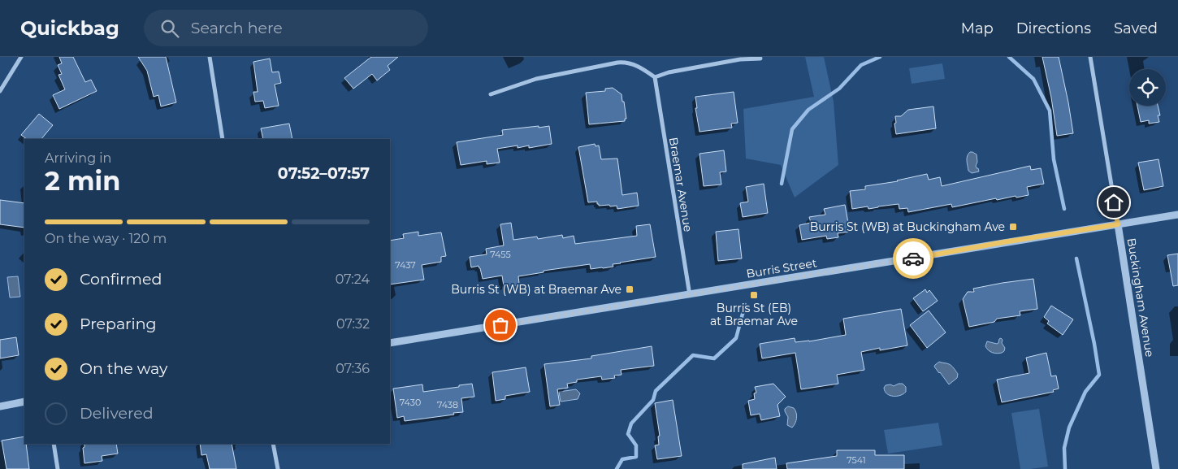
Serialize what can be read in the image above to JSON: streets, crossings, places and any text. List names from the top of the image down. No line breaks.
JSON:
{"streets":{"street":["Braemar Avenue","Burris Street","Buckingham Avenue"]},"crossings":[["Braemar Avenue","Burris Street"],["Burris Street","Buckingham Avenue"]],"places":{"transit":["Burris St (WB) at Buckingham Ave","Burris St (WB) at Braemar Ave","Burris St (EB) at Braemar Ave"]},"house_numbers":["7455","7437","7430","7438","7541"],"page":{"header":"Quickbag","search":"Search here","nav":["Map","Directions","Saved"],"heading":["2 min","Arriving in","07:52–07:57"],"bar":"On the way · 120 m","list":[["Confirmed","07:24"],["Preparing","07:32"],["On the way","07:36"],"Delivered"]}}
